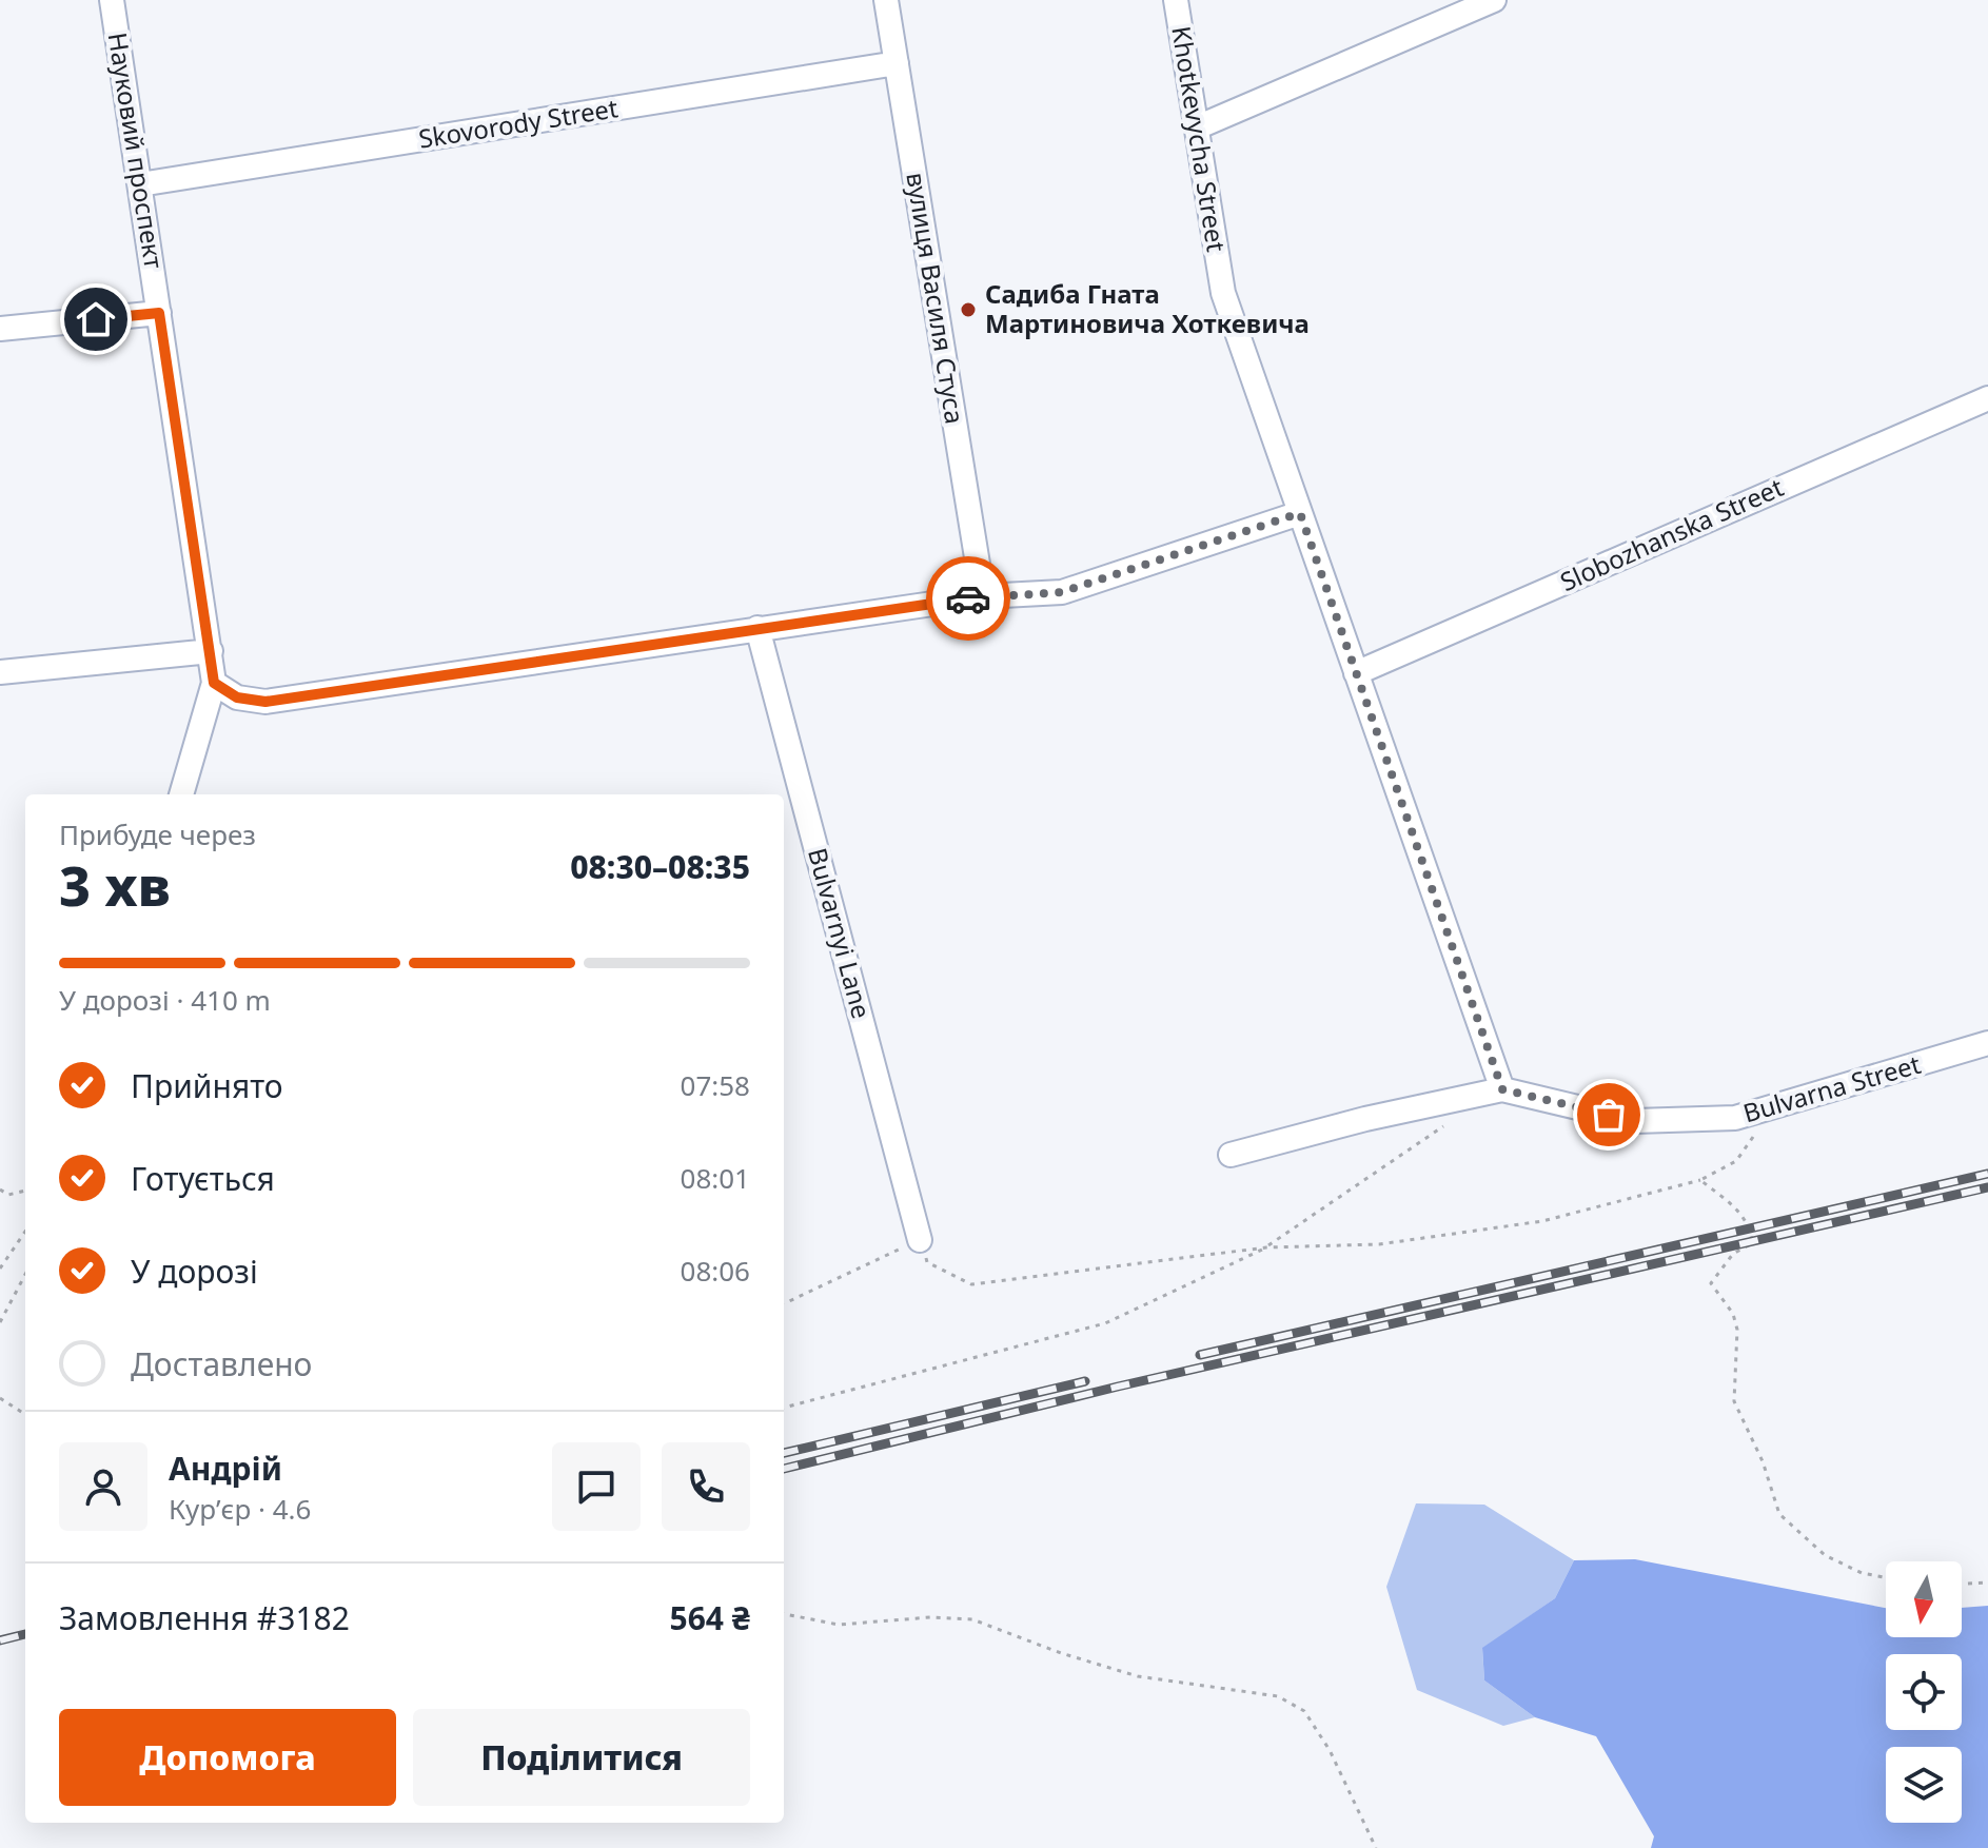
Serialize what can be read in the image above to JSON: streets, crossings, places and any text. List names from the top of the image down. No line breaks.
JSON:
{"streets":{"street":["Skovorody Street","Khotkevycha Street","Науковий проспект","вулиця Василя Стуса","Slobozhanska Street","Bulvarnyi Lane","Bulvarna Street"]},"crossings":[["Skovorody Street","Науковий проспект"],["Skovorody Street","вулиця Василя Стуса"],["Khotkevycha Street","Slobozhanska Street"],["Khotkevycha Street","Bulvarna Street"]],"places":["Садиба Гната Мартиновича Хоткевича"],"north":"bottom","page":{"heading":["3 хв","Прибуде через","08:30–08:35"],"panel":["Андрій","Кур’єр · 4.6","Замовлення #3182","564 ₴"],"bar":"У дорозі · 410 m","list":[["Прийнято","07:58"],["Готується","08:01"],["У дорозі","08:06"],"Доставлено"],"buttons":["Допомога","Поділитися"]}}
